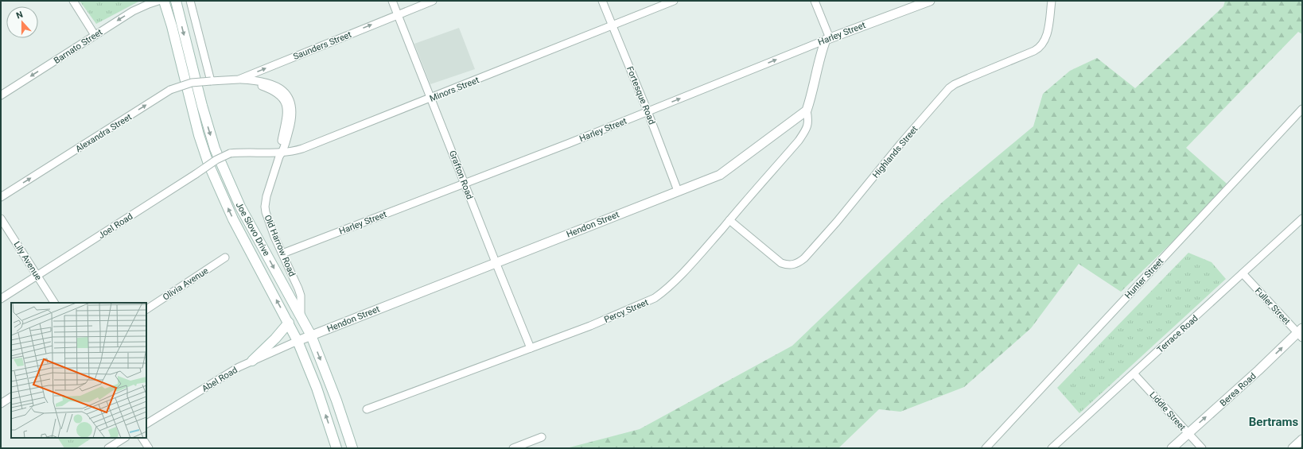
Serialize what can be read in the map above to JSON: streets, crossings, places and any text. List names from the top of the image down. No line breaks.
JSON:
{"streets":{"main road":["Joe Slovo Drive"],"street":["Harley Street","Saunders Street","Barnato Street","Minors Street","Fortesque Road","Alexandra Street","Highlands Street","Grafton Road","Hendon Street","Joel Road","Old Harrow Road","Lily Avenue","Hunter Street","Olivia Avenue","Fuller Street","Percy Street","Terrace Road","Abel Road","Berea Road","Liddle Street"]},"crossings":[["Harley Street","Fortesque Road"],["Harley Street","Grafton Road"],["Harley Street","Old Harrow Road"],["Saunders Street","Alexandra Street"],["Saunders Street","Grafton Road"],["Saunders Street","Old Harrow Road"],["Minors Street","Fortesque Road"],["Minors Street","Grafton Road"],["Minors Street","Joel Road"],["Minors Street","Old Harrow Road"],["Fortesque Road","Hendon Street"],["Highlands Street","Percy Street"],["Grafton Road","Hendon Street"],["Grafton Road","Percy Street"],["Hendon Street","Joe Slovo Drive"],["Hendon Street","Percy Street"],["Hendon Street","Abel Road"],["Joel Road","Lily Avenue"],["Joe Slovo Drive","Old Harrow Road"],["Joe Slovo Drive","Abel Road"],["Fuller Street","Terrace Road"],["Fuller Street","Berea Road"],["Terrace Road","Liddle Street"],["Berea Road","Liddle Street"]],"one_way":["Saunders Street","Barnato Street","Alexandra Street","Berea Road"],"districts":["Bertrams"],"north":"top"}
